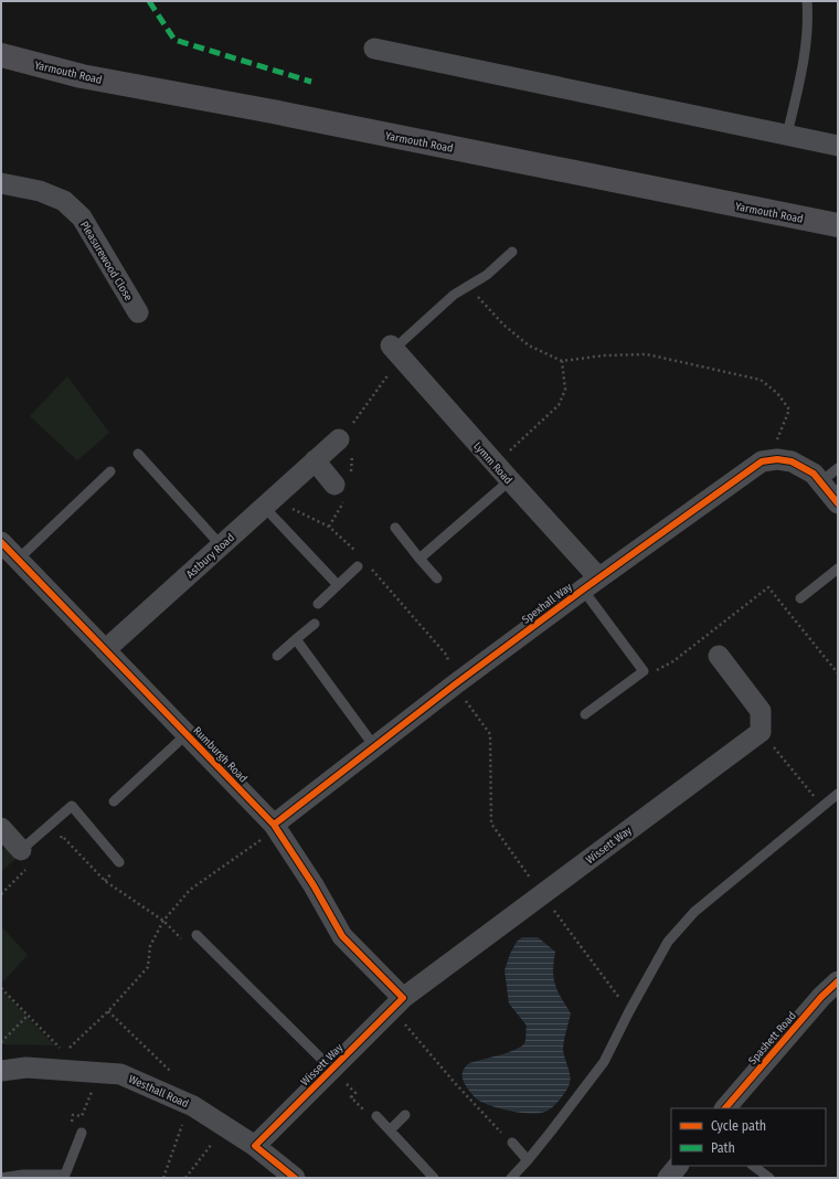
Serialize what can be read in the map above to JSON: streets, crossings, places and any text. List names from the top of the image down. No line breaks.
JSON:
{"streets":{"highway":["Yarmouth Road"],"street":["Pleasurewood Close","Lymm Road","Astbury Road","Spexhall Way","Rumburgh Road","Wissett Way","Spashett Road","Westhall Road"]},"crossings":[["Lymm Road","Spexhall Way"],["Astbury Road","Rumburgh Road"],["Spexhall Way","Rumburgh Road"],["Rumburgh Road","Wissett Way"],["Wissett Way","Westhall Road"]],"legend":["Cycle path","Path"]}
